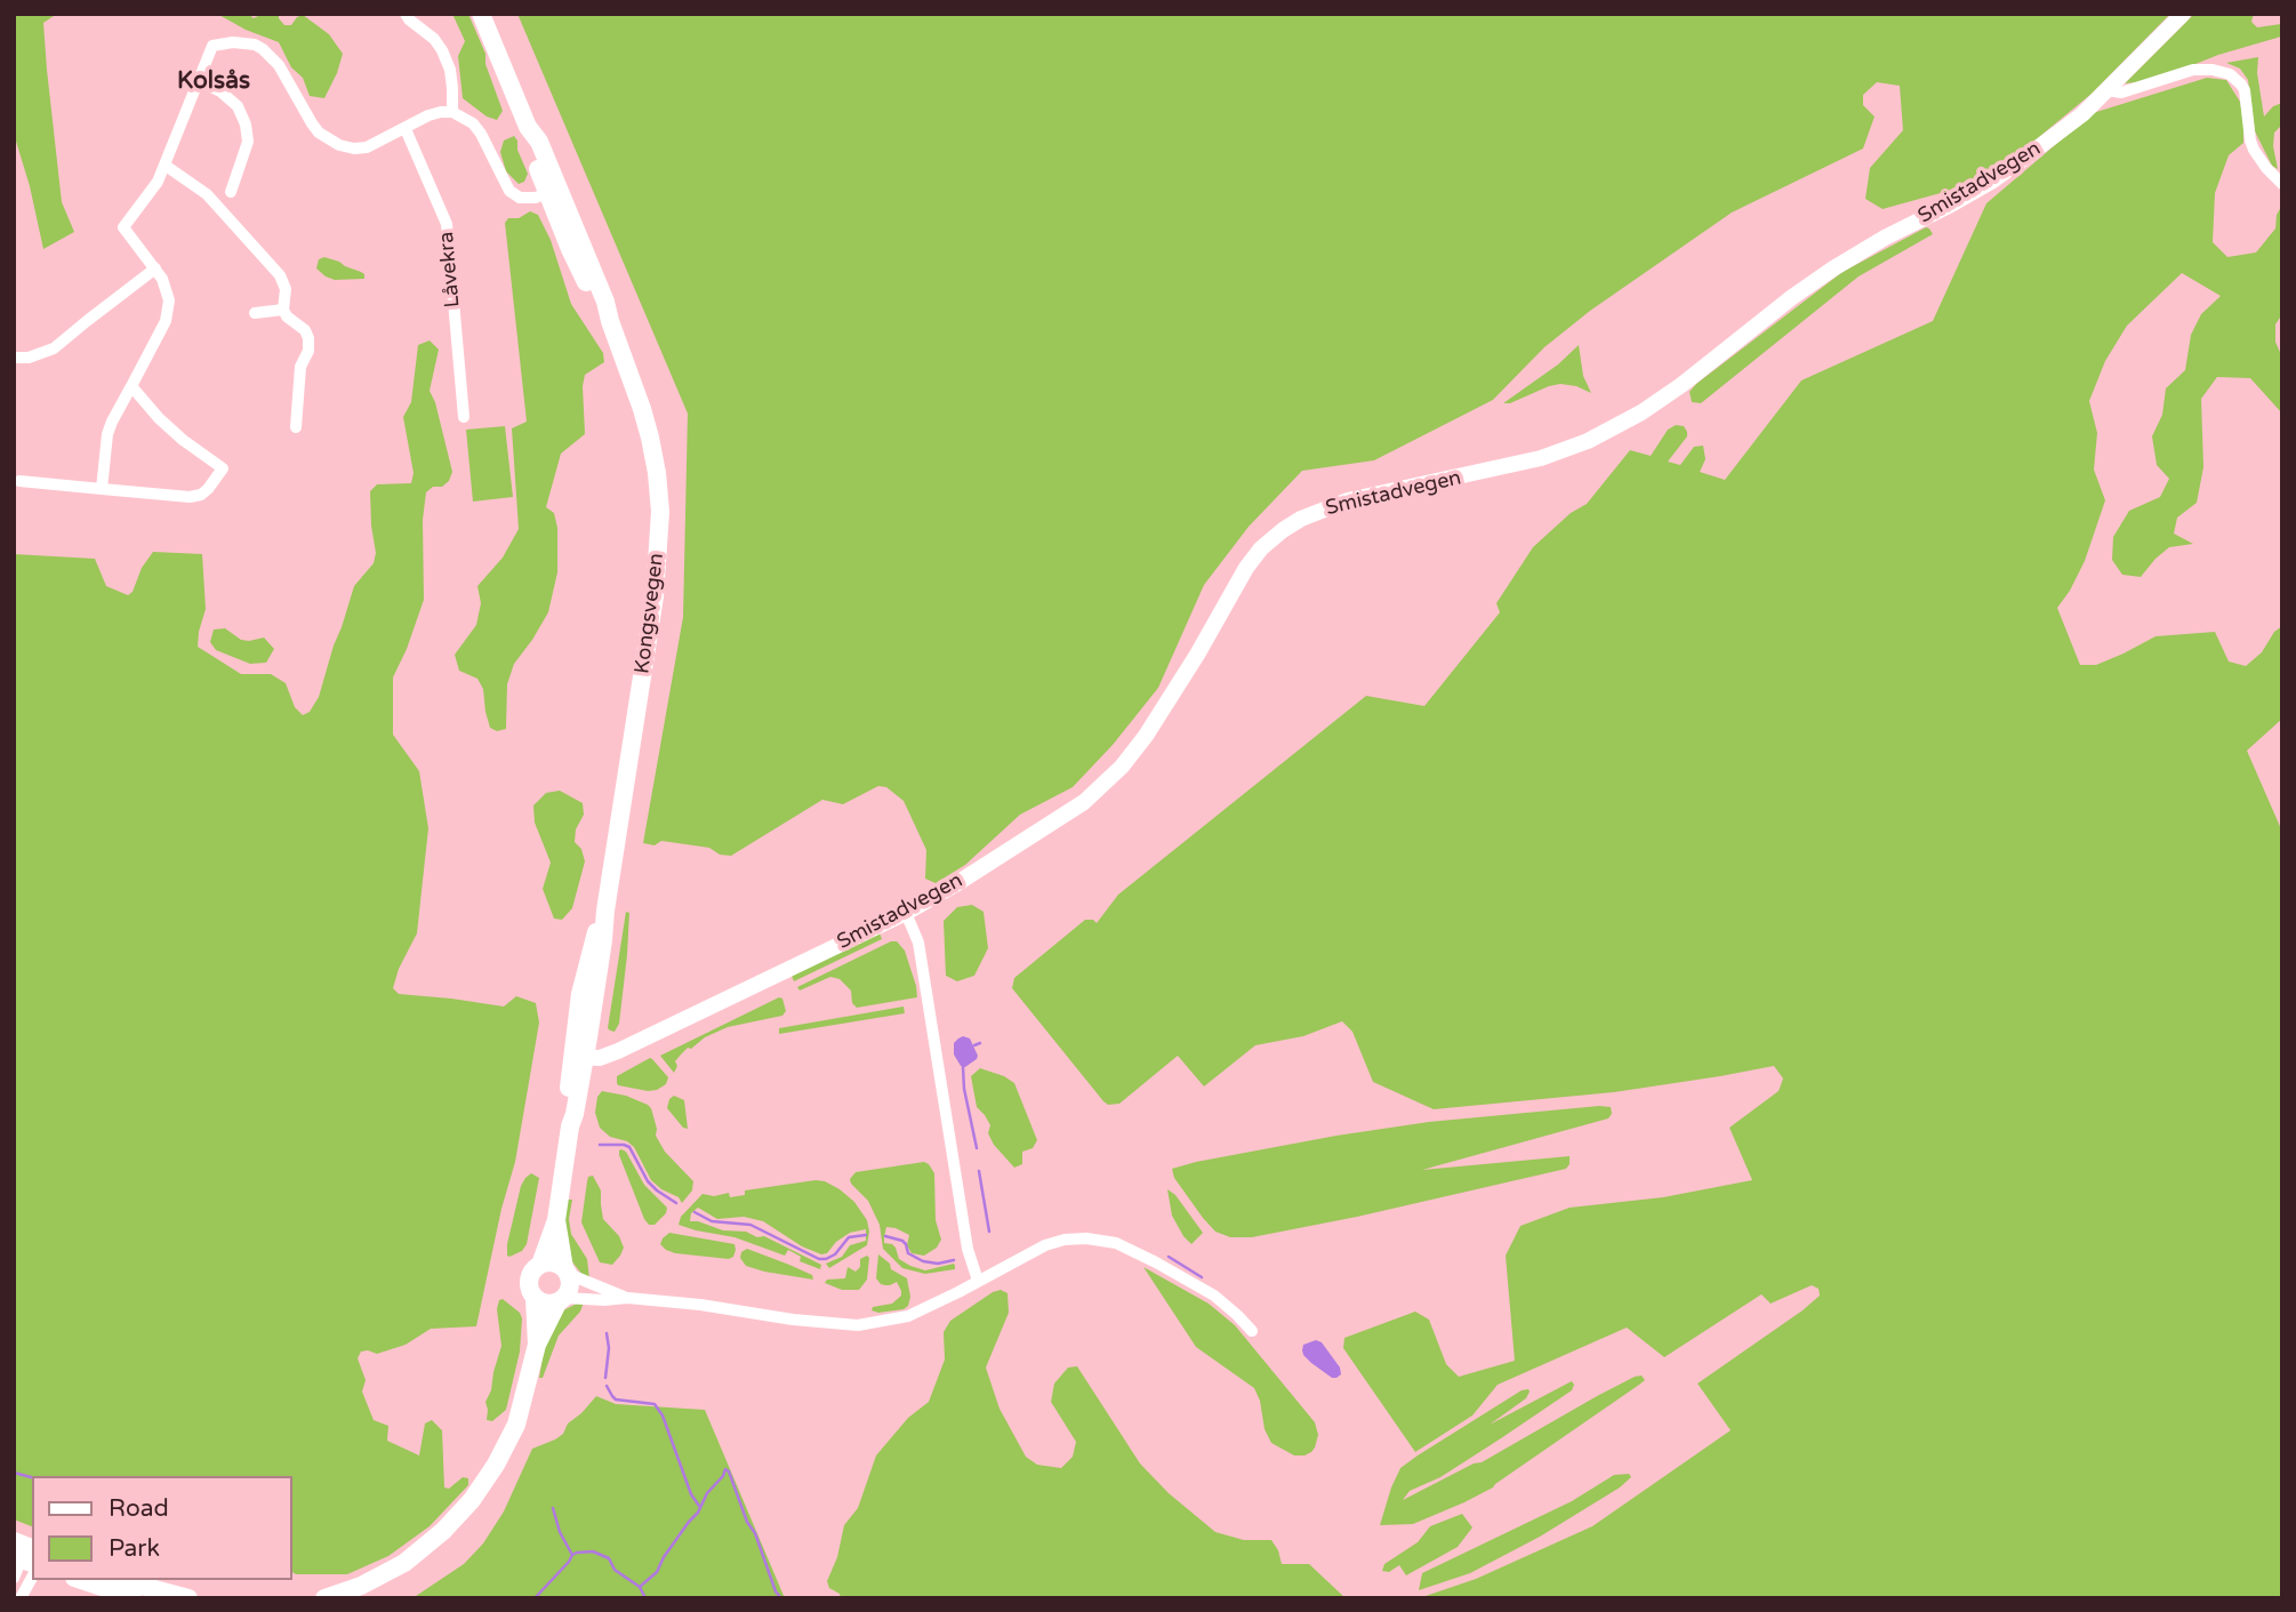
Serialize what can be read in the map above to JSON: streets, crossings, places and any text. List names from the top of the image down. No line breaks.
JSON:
{"streets":{"main road":["Kongsvegen"],"street":["Smistadvegen","Låvekra"]},"crossings":[["Smistadvegen","Kongsvegen"]],"districts":["Kolsås"],"legend":["Road","Park"]}
